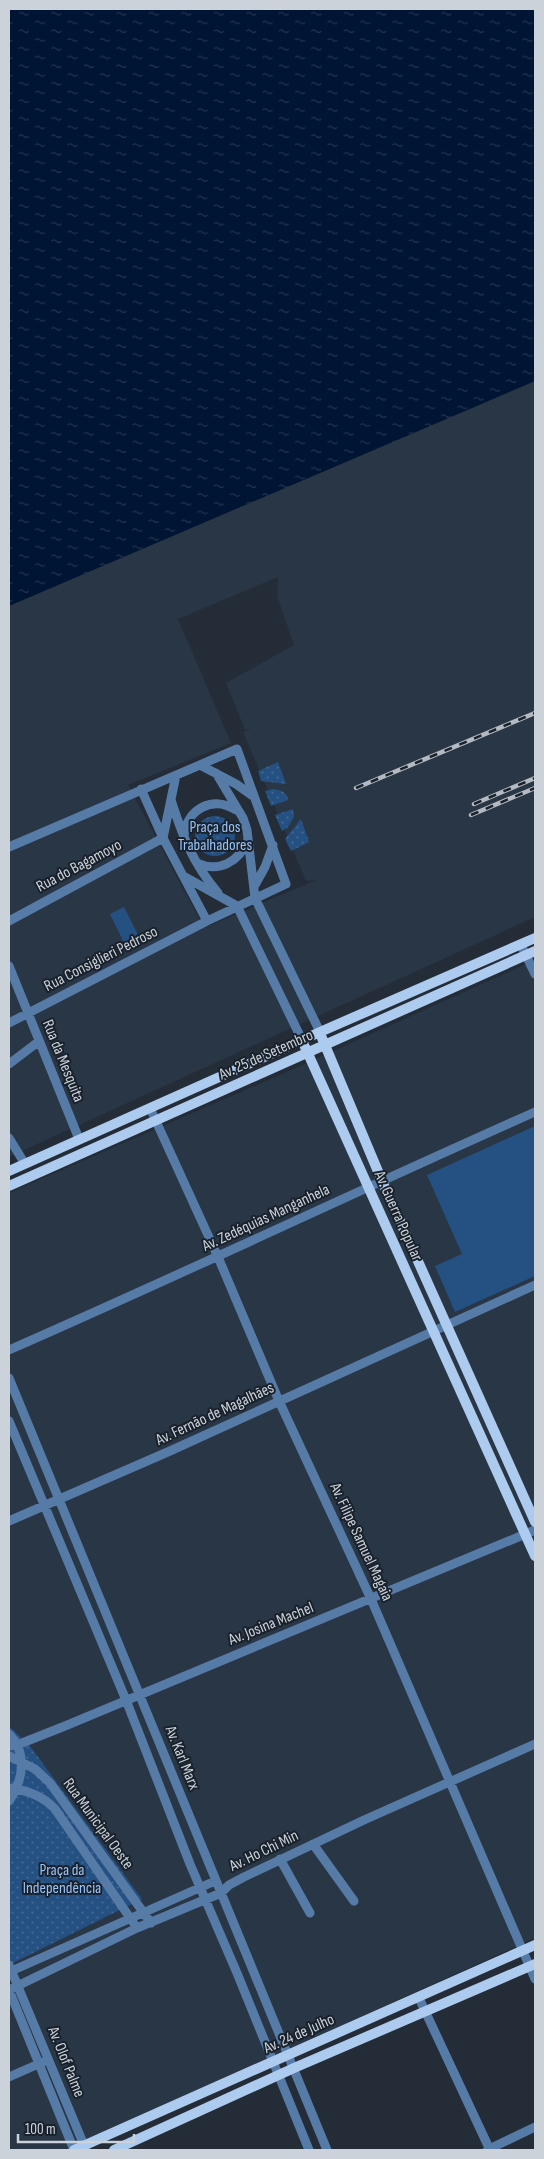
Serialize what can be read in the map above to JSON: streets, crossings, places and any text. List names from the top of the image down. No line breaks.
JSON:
{"streets":{"main road":["Av. 25 de Setembro","Av. Guerra Popular","Av. 24 de Julho"],"street":["Rua do Bagamoyo","Rua Consiglieri Pedroso","Rua da Mesquita","Av. Zedéquias Manganhela","Av. Fernão de Magalhães","Av. Filipe Samuel Magaia","Av. Josina Machel","Av. Karl Marx","Rua Municipal Oeste","Av. Ho Chi Min","Av. Olof Palme"]},"crossings":[["Rua Consiglieri Pedroso","Rua da Mesquita"],["Av. 25 de Setembro","Rua da Mesquita"],["Av. 25 de Setembro","Av. Guerra Popular"],["Av. 25 de Setembro","Av. Filipe Samuel Magaia"],["Av. Guerra Popular","Av. Zedéquias Manganhela"],["Av. Guerra Popular","Av. Fernão de Magalhães"],["Av. Guerra Popular","Av. Josina Machel"],["Av. Zedéquias Manganhela","Av. Filipe Samuel Magaia"],["Av. Fernão de Magalhães","Av. Filipe Samuel Magaia"],["Av. Fernão de Magalhães","Av. Karl Marx"],["Av. Filipe Samuel Magaia","Av. Josina Machel"],["Av. Filipe Samuel Magaia","Av. Ho Chi Min"],["Av. Filipe Samuel Magaia","Av. 24 de Julho"],["Av. Josina Machel","Av. Karl Marx"],["Av. Karl Marx","Av. Ho Chi Min"],["Av. Karl Marx","Av. 24 de Julho"],["Rua Municipal Oeste","Av. Ho Chi Min"],["Av. Ho Chi Min","Av. Olof Palme"],["Av. 24 de Julho","Av. Olof Palme"]],"parks":["Praça dos Trabalhadores","Praça da Independência"],"scale_bar":"100 m"}
